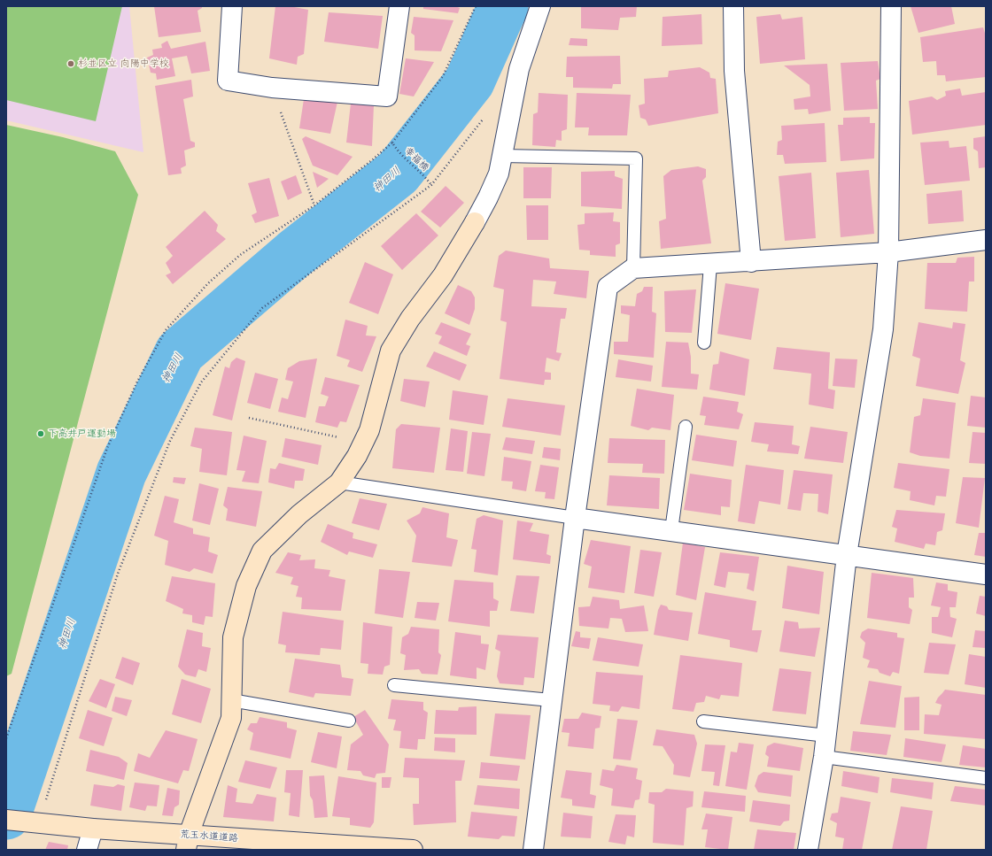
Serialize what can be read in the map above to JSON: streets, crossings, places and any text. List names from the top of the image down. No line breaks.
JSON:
{"streets":{"street":["荒玉水道道路"],"path":["幸福橋"]},"water":["神田川"],"places":["杉並区立 向陽中学校","下高井戸運動場"]}
